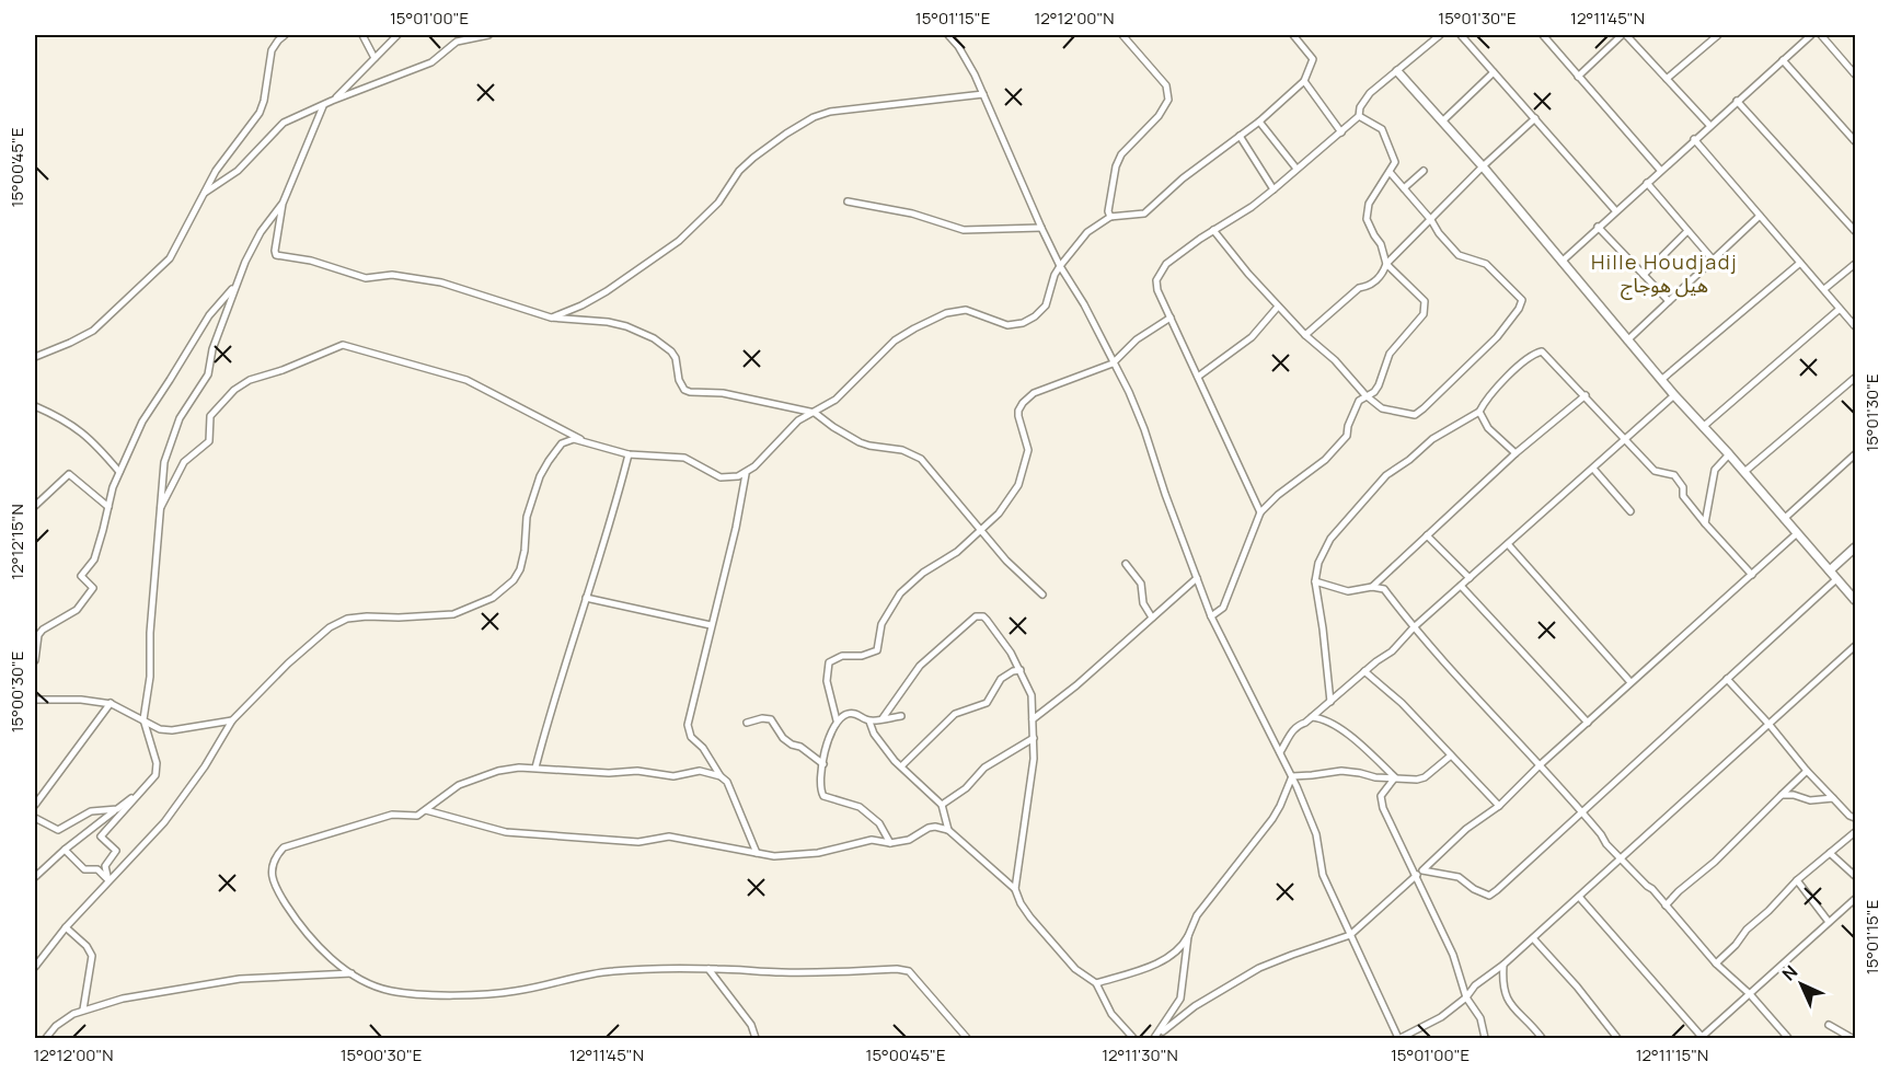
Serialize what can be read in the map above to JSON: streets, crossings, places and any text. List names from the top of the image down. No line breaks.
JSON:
{"districts":["Hille Houdjadj هيل هوجاج"],"north":"top left","coordinates":["15°01'00\"E","15°01'15\"E","12°12'00\"N","15°01'30\"E","12°11'45\"N","15°00'45\"E","12°12'15\"N","15°00'30\"E","12°11'30\"N","12°11'15\"N"]}
